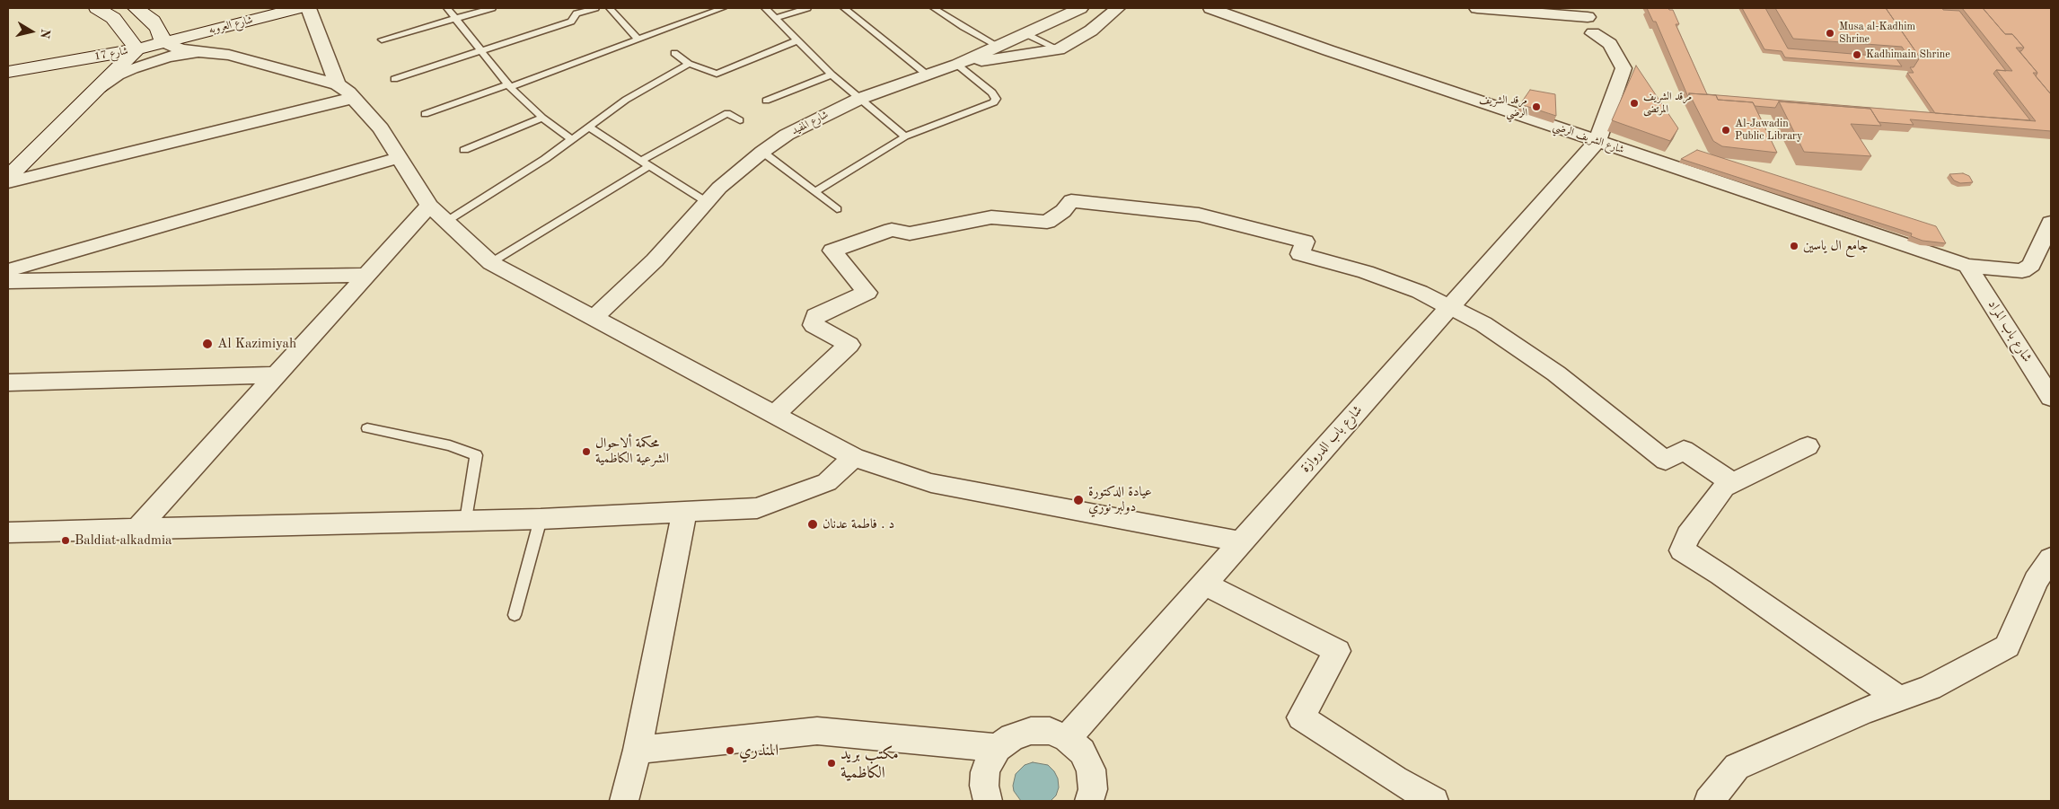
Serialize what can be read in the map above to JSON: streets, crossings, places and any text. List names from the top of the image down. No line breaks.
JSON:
{"streets":{"street":["شارع العروبه","شارع 17","شارع المفيد","شارع الشريف الرضي","شارع باب المراد","شارع باب الدروازة"]},"crossings":[["شارع العروبه","شارع 17"],["شارع الشريف الرضي","شارع باب المراد"],["شارع الشريف الرضي","شارع باب الدروازة"]],"places":["Musa al-Kadhim Shrine","Kadhimain Shrine","مرقد الشريف المرتضى","مرقد الشريف الرضي","Al-Jawadin Public Library","جامع ال ياسين","Al Kazimiyah","محكمة ألاحوال الشرعية الكاظمية","عيادة الدكتورة دولبر نوري","د . فاطمة عدنان","Baldiat alkadmia","المنذري","مكتب بريد الكاظمية"],"north":"right"}
